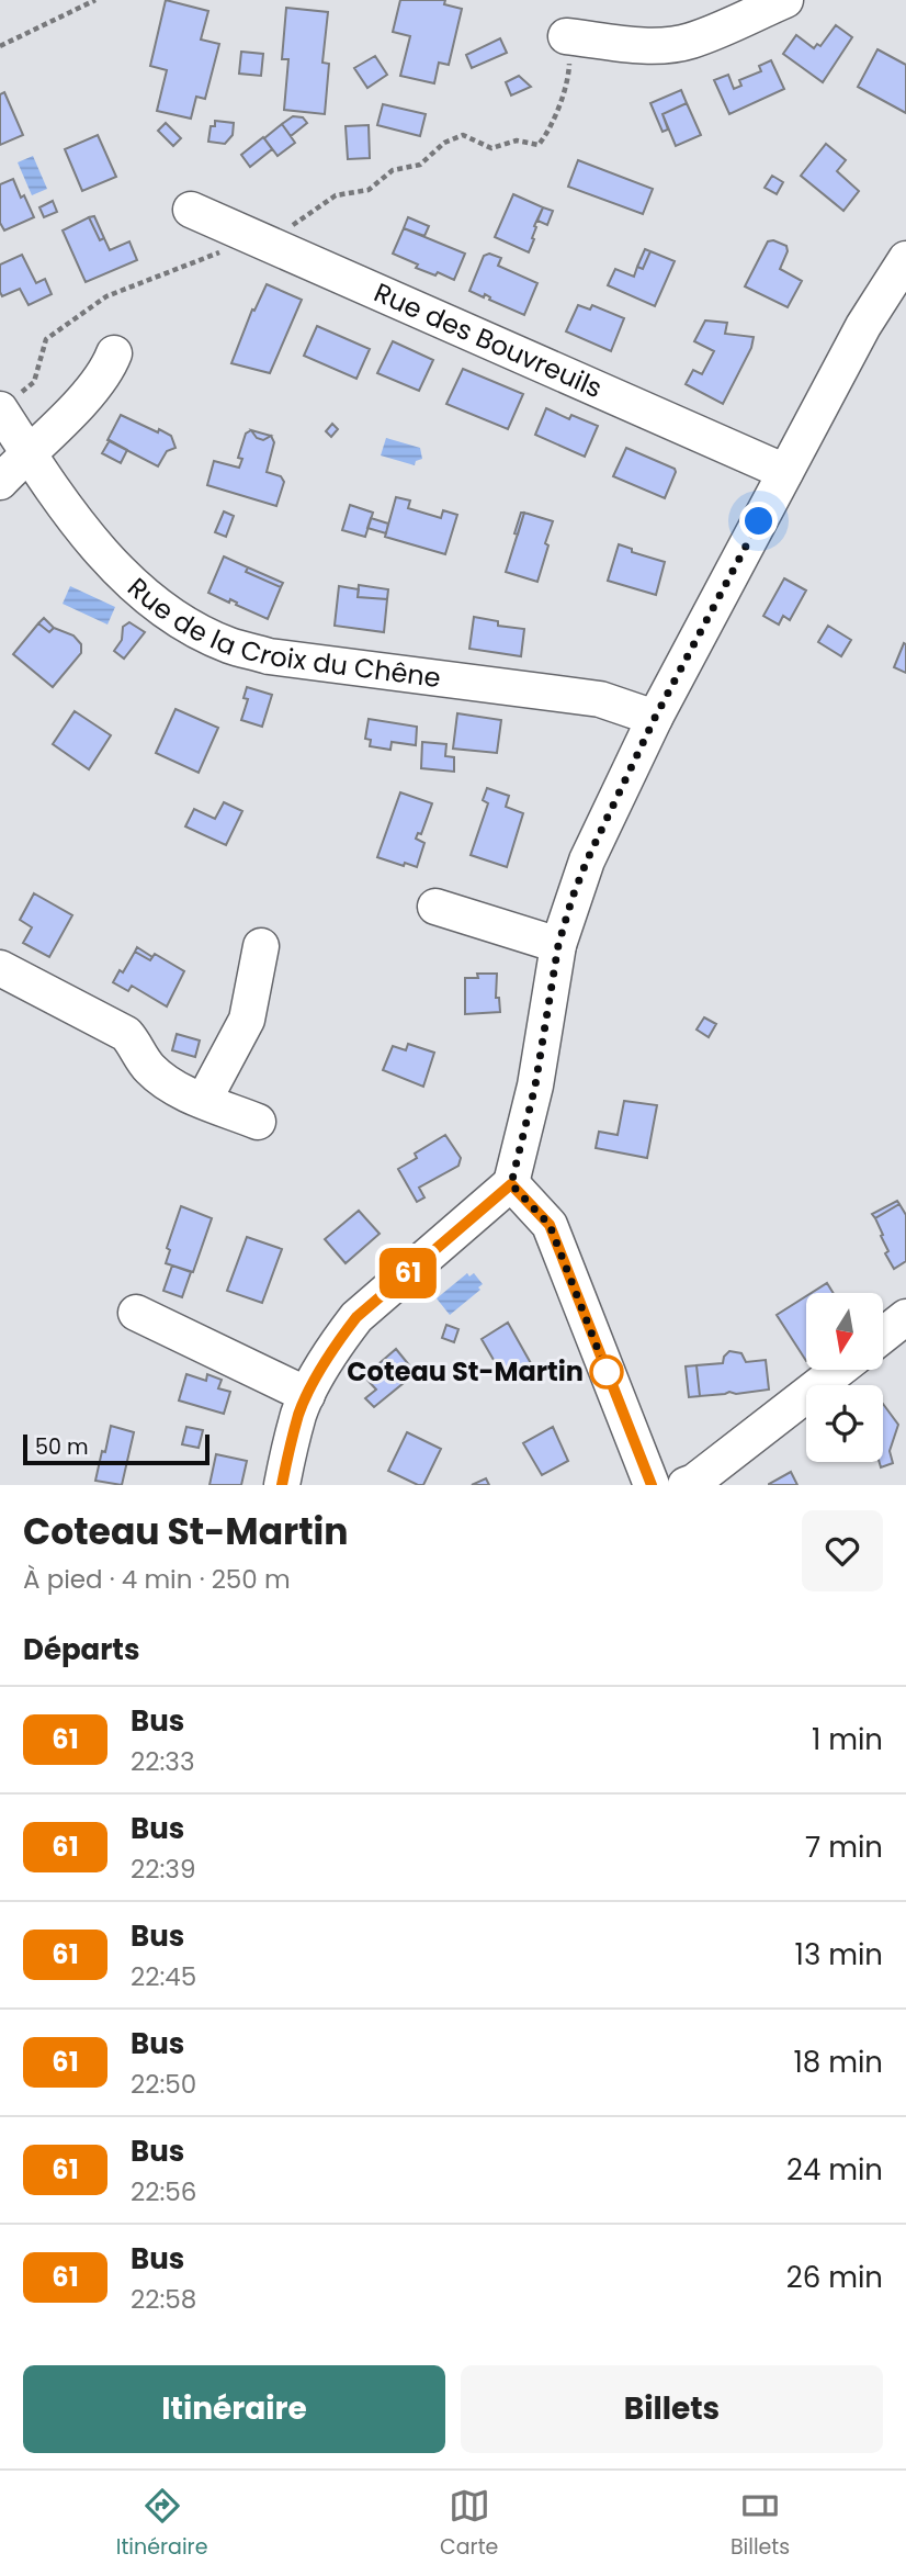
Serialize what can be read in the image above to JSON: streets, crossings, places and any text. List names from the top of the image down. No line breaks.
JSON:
{"streets":{"street":["Rue des Bouvreuils","Rue de la Croix du Chêne"]},"places":["Coteau St-Martin"],"lines":["bus line 61"],"scale_bar":"50 m","north":"bottom","page":{"on_map":"61","scale":"50 m","heading":[["Coteau St-Martin","À pied · 4 min · 250 m"],"Départs"],"list":[{"mark":"61","name":"Bus","note":"22:33","value":"1 min"},{"mark":"61","name":"Bus","note":"22:39","value":"7 min"},{"mark":"61","name":"Bus","note":"22:45","value":"13 min"},{"mark":"61","name":"Bus","note":"22:50","value":"18 min"},{"mark":"61","name":"Bus","note":"22:56","value":"24 min"},{"mark":"61","name":"Bus","note":"22:58","value":"26 min"}],"buttons":["Itinéraire","Billets"],"tabs":["Itinéraire","Carte","Billets"]}}
